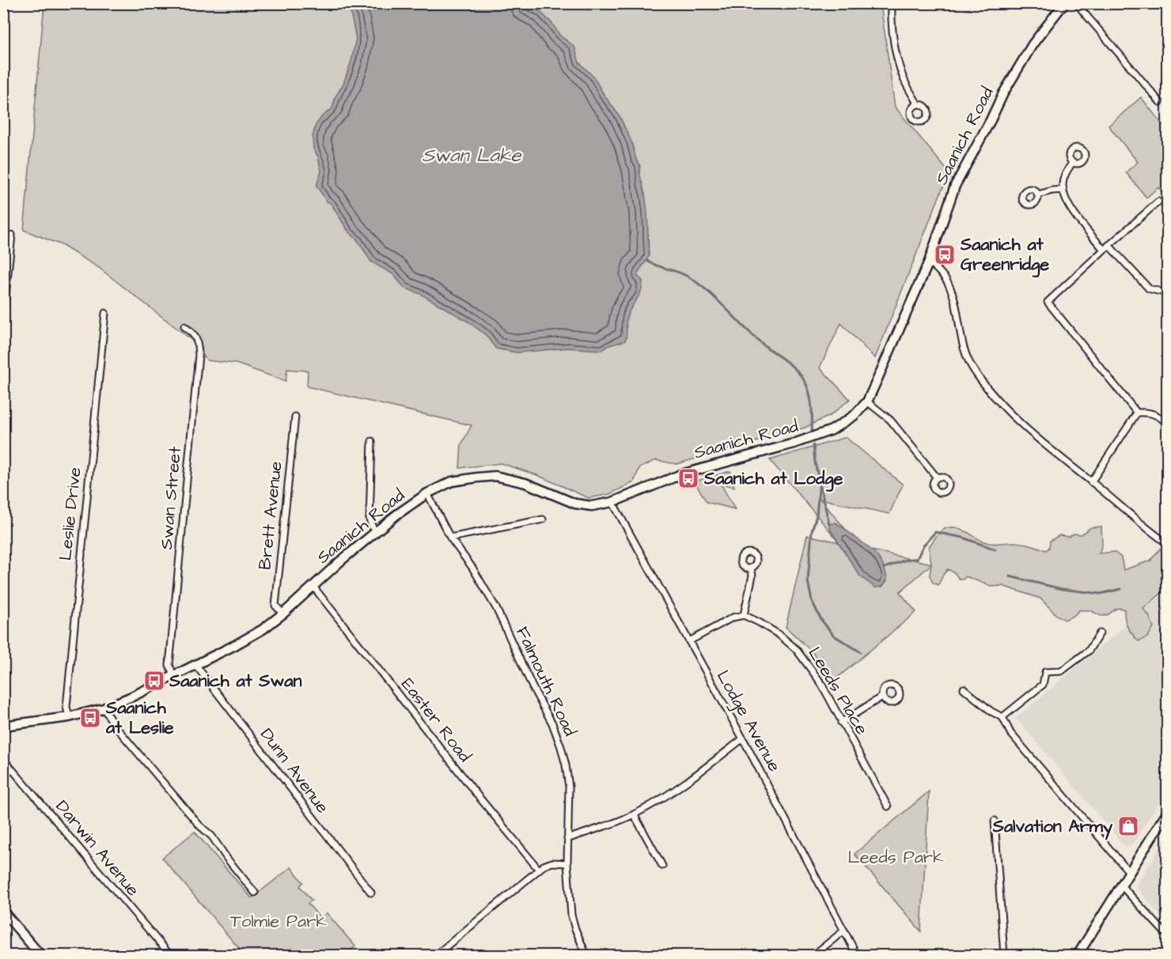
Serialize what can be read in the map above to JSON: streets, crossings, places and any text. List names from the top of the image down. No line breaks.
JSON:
{"streets":{"main road":["Saanich Road"],"street":["Swan Street","Leslie Drive","Brett Avenue","Falmouth Road","Leeds Place","Easter Road","Lodge Avenue","Dunn Avenue","Darwin Avenue"]},"crossings":[["Saanich Road","Swan Street"],["Saanich Road","Leslie Drive"],["Saanich Road","Brett Avenue"],["Saanich Road","Falmouth Road"],["Saanich Road","Easter Road"],["Saanich Road","Lodge Avenue"],["Saanich Road","Dunn Avenue"]],"water":["Swan Lake"],"parks":["Leeds Park","Tolmie Park"],"places":{"bus stop":["Saanich at Greenridge","Saanich at Lodge","Saanich at Swan","Saanich at Leslie"],"shop":["Salvation Army"]}}
